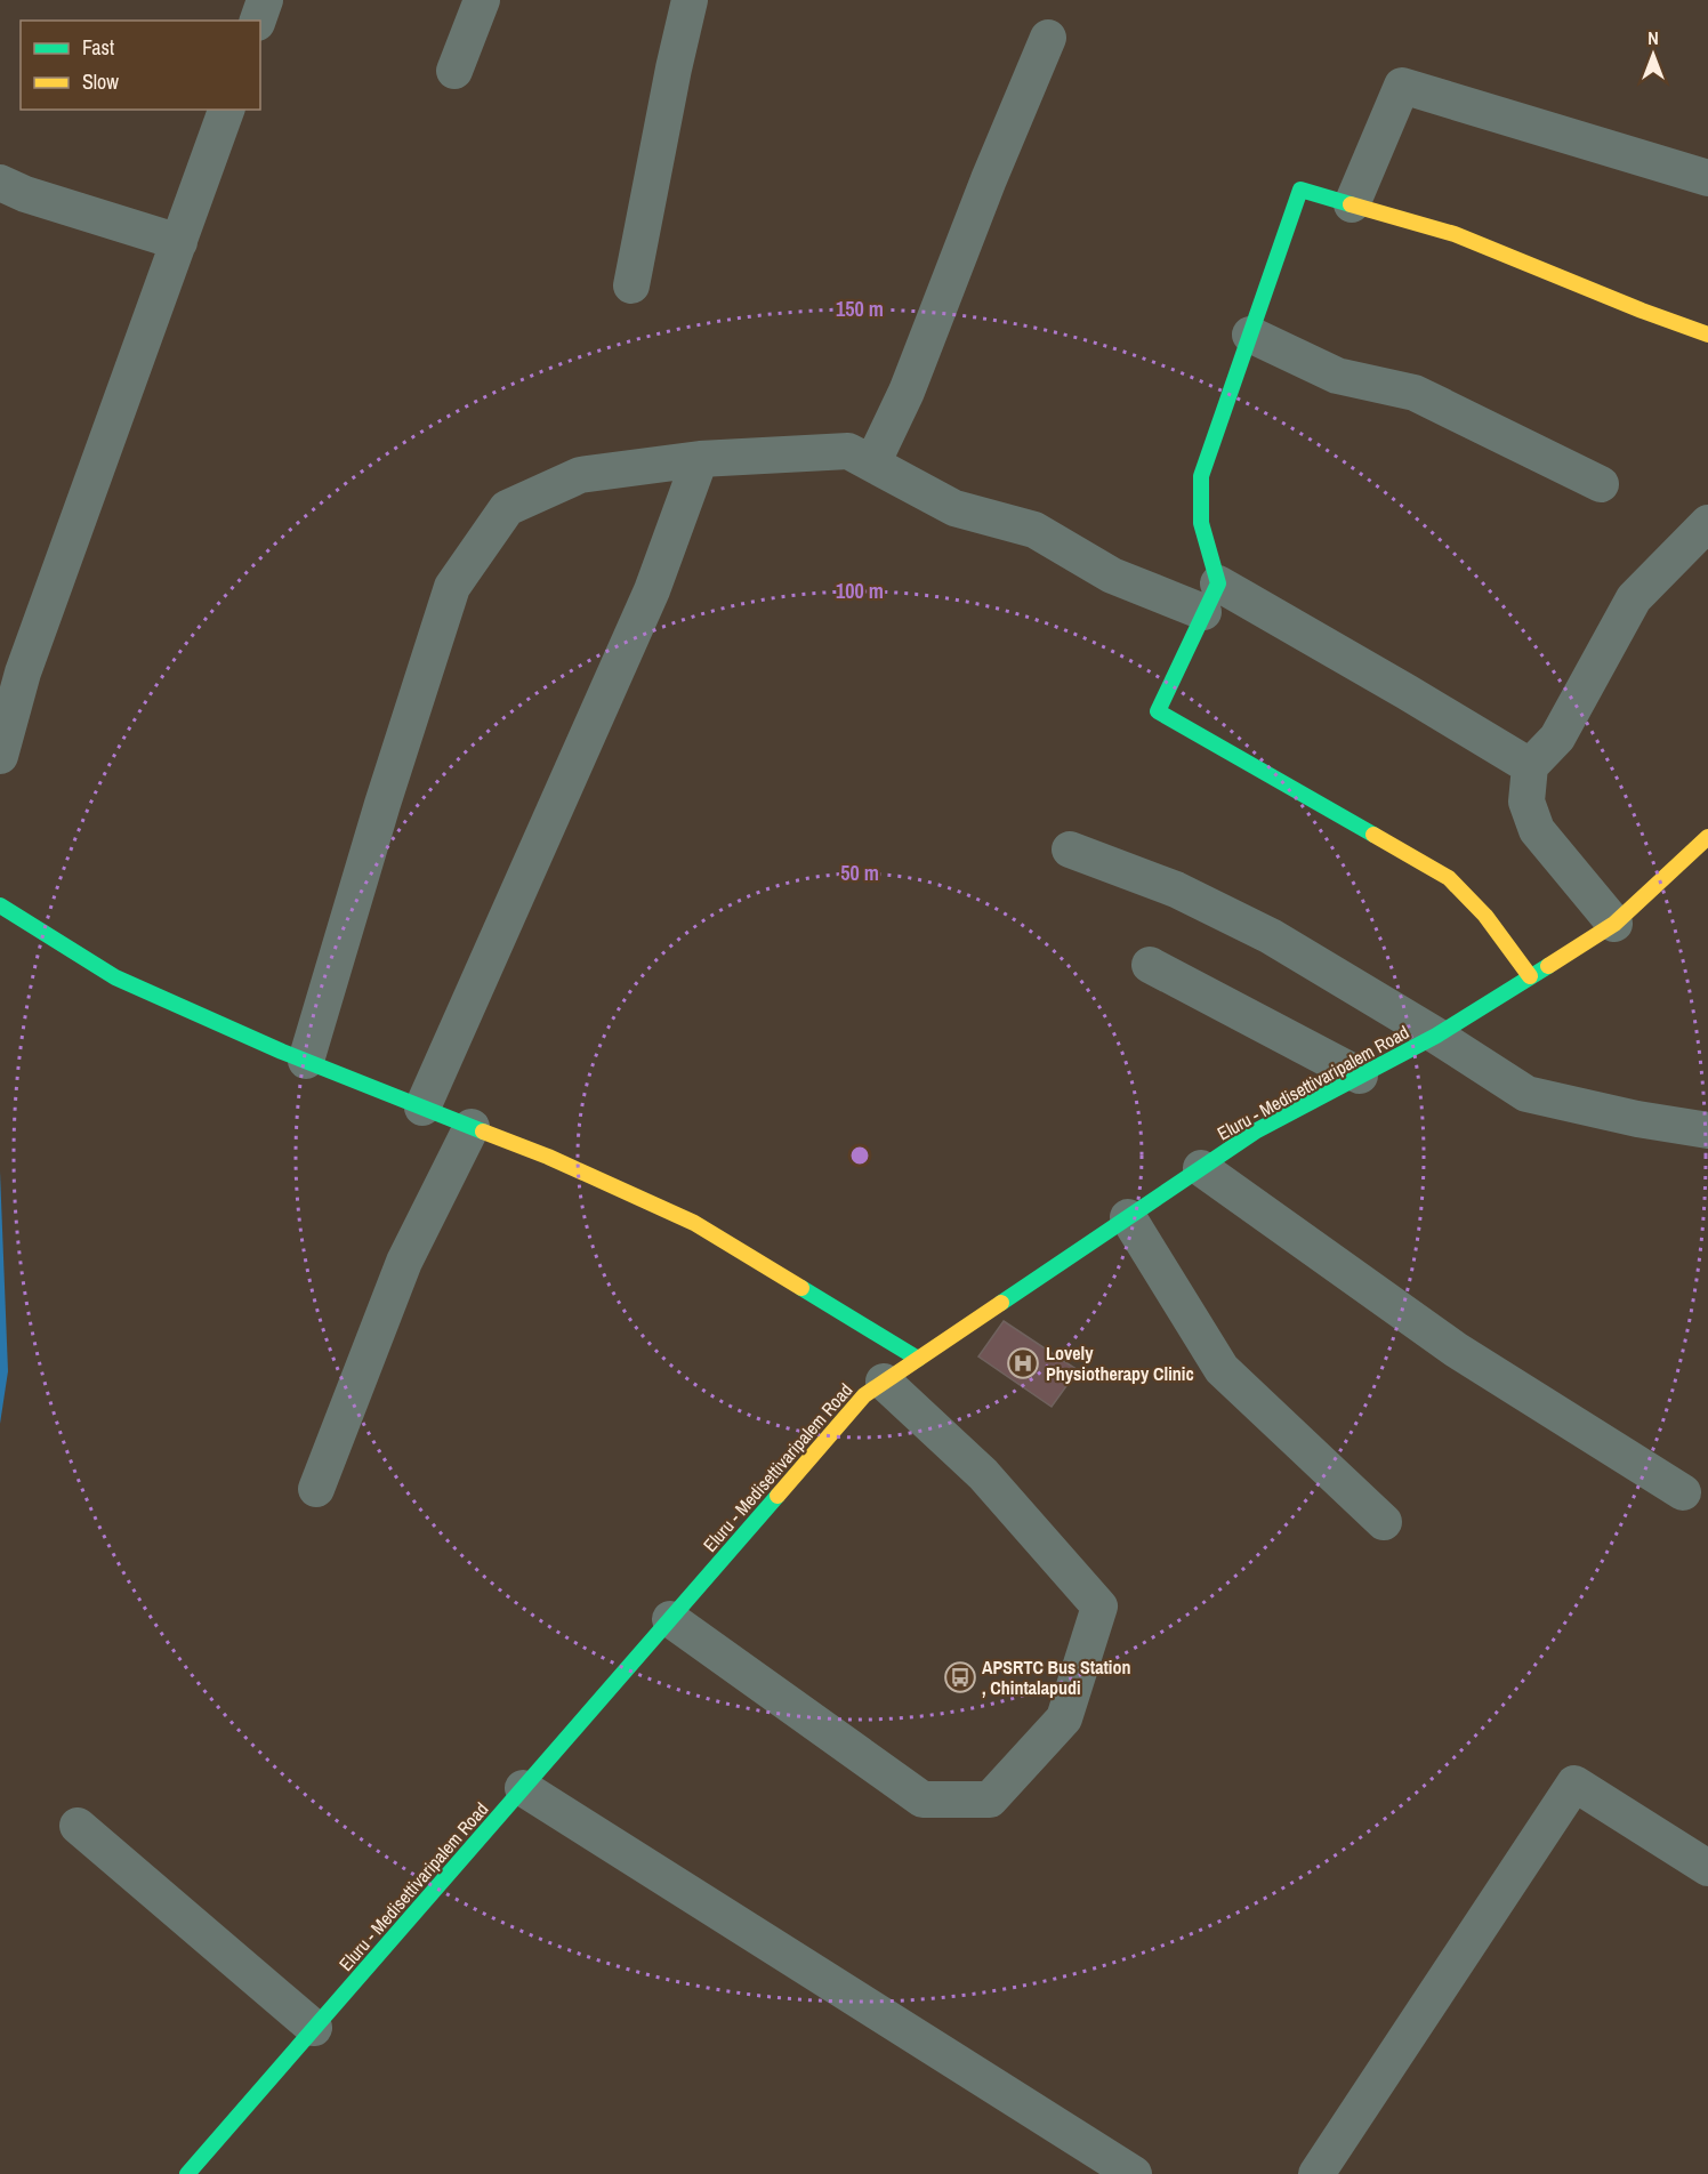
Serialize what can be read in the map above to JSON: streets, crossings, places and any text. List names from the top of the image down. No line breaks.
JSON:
{"streets":{"street":["Eluru - Medisettivaripalem Road"]},"places":{"hospital":["Lovely Physiotherapy Clinic"],"bus stop":["APSRTC Bus Station , Chintalapudi"]},"legend":["Fast","Slow"],"north":"top","rings":["150 m","100 m","50 m"]}
